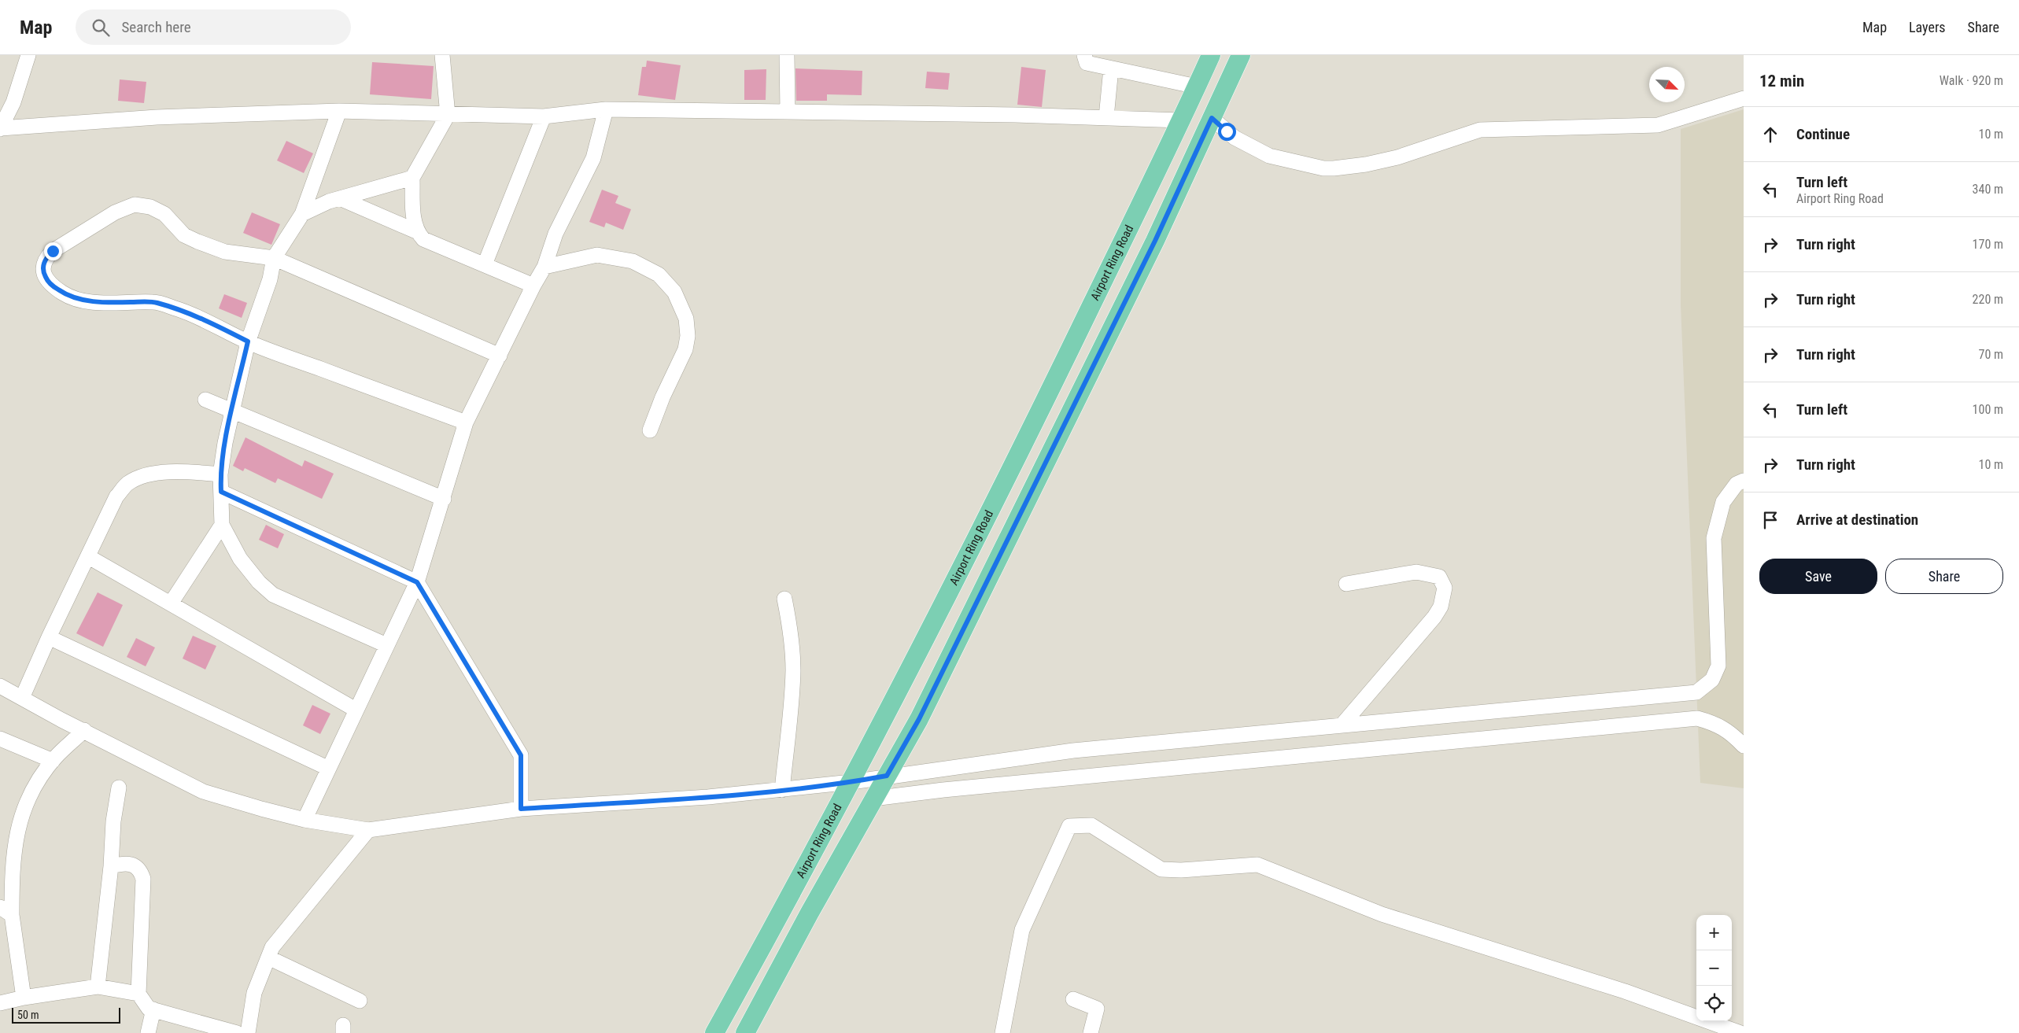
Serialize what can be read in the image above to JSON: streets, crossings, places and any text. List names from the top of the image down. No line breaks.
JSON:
{"streets":{"main road":["Airport Ring Road"]},"scale_bar":"50 m","north":"bottom right","page":{"header":"Map","search":"Search here","nav":["Map","Layers","Share"],"heading":["12 min","Walk · 920 m"],"list":[["Continue","10 m"],["Turn left","Airport Ring Road","340 m"],["Turn right","170 m"],["Turn right","220 m"],["Turn right","70 m"],["Turn left","100 m"],["Turn right","10 m"],"Arrive at destination"],"buttons":["Save","Share"],"map_buttons":["+","−"],"scale":"50 m"}}
